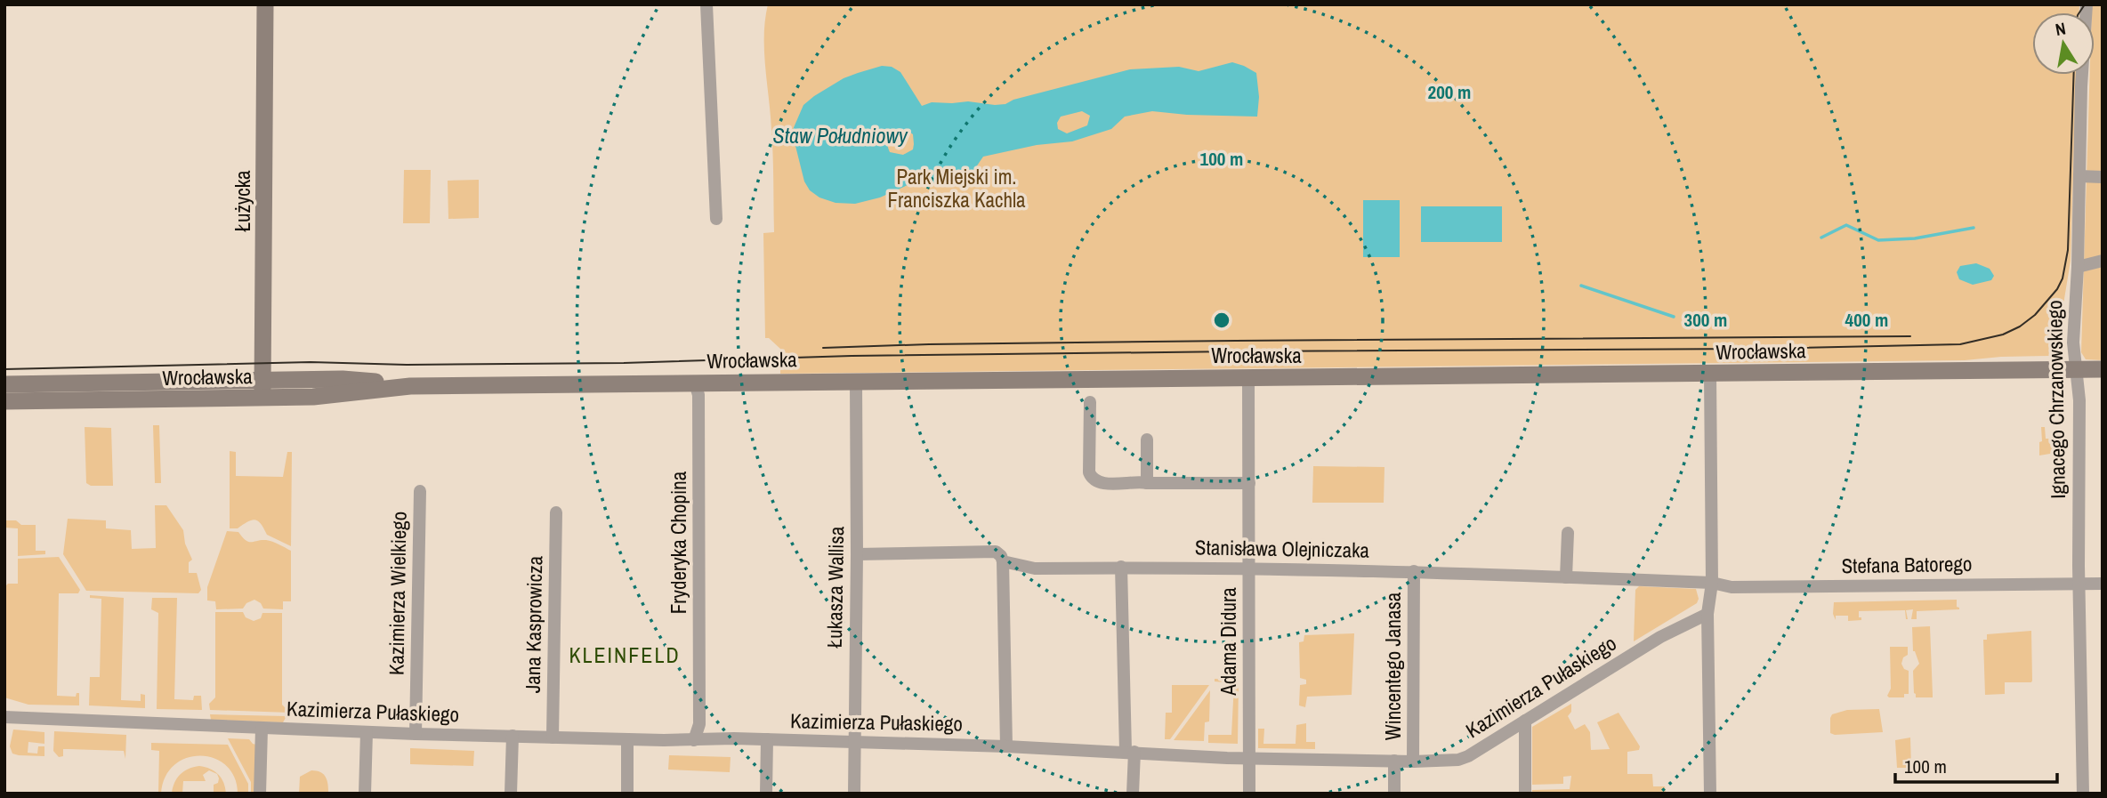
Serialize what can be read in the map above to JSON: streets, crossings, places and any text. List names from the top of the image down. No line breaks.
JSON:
{"streets":{"main road":["Łużycka","Wrocławska"],"street":["Ignacego Chrzanowskiego","Fryderyka Chopina","Stanisława Olejniczaka","Stefana Batorego","Łukasza Wallisa","Kazimierza Wielkiego","Jana Kasprowicza","Adama Didura","Wincentego Janasa","Kazimierza Pułaskiego"]},"crossings":[["Łużycka","Wrocławska"],["Wrocławska","Ignacego Chrzanowskiego"],["Wrocławska","Fryderyka Chopina"],["Wrocławska","Łukasza Wallisa"],["Wrocławska","Adama Didura"],["Ignacego Chrzanowskiego","Stefana Batorego"],["Fryderyka Chopina","Kazimierza Pułaskiego"],["Stanisława Olejniczaka","Stefana Batorego"],["Stanisława Olejniczaka","Łukasza Wallisa"],["Stanisława Olejniczaka","Adama Didura"],["Stanisława Olejniczaka","Wincentego Janasa"],["Łukasza Wallisa","Kazimierza Pułaskiego"],["Kazimierza Wielkiego","Kazimierza Pułaskiego"],["Jana Kasprowicza","Kazimierza Pułaskiego"],["Adama Didura","Kazimierza Pułaskiego"],["Wincentego Janasa","Kazimierza Pułaskiego"]],"districts":["KLEINFELD"],"water":["Staw Południowy"],"parks":["Park Miejski im. Franciszka Kachla"],"scale_bar":"100 m","north":"top","rings":["200 m","100 m","300 m","400 m"]}
